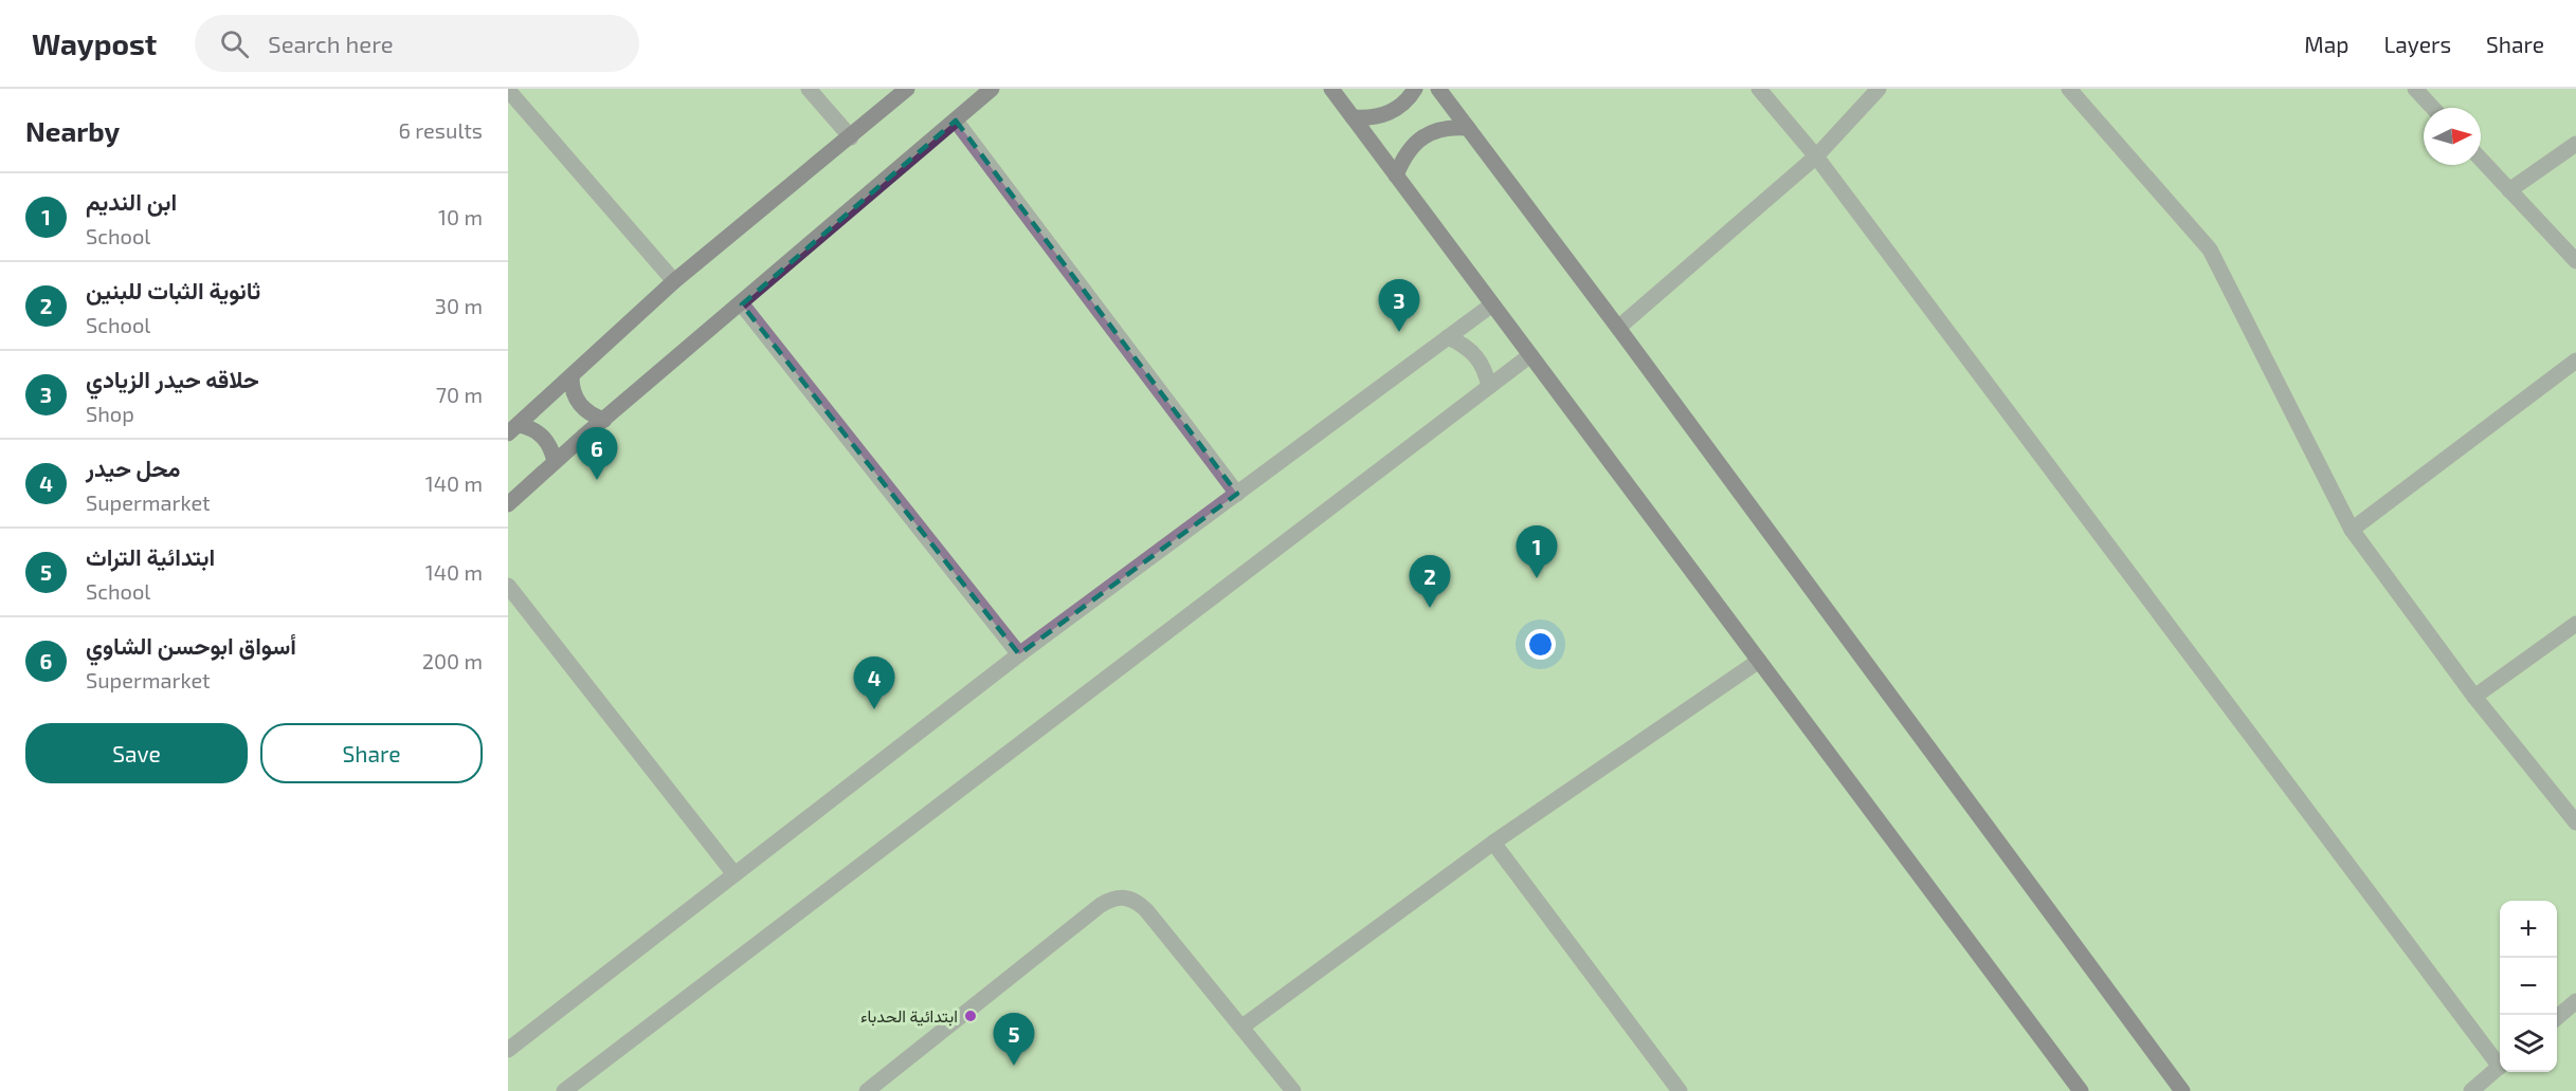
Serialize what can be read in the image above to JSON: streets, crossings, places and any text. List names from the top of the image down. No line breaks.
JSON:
{"places":["ابتدائية الحدباء"],"north":"right","page":{"header":"Waypost","search":"Search here","nav":["Map","Layers","Share"],"heading":["Nearby","6 results"],"list":[{"mark":"1","name":"ابن النديم","note":"School","value":"10 m"},{"mark":"2","name":"ثانوية الثبات للبنين","note":"School","value":"30 m"},{"mark":"3","name":"حلاقه حيدر الزيادي","note":"Shop","value":"70 m"},{"mark":"4","name":"محل حيدر","note":"Supermarket","value":"140 m"},{"mark":"5","name":"ابتدائية التراث","note":"School","value":"140 m"},{"mark":"6","name":"أسواق ابوحسن الشاوي","note":"Supermarket","value":"200 m"}],"pins":["3","6","1","2","4","5"],"buttons":["Save","Share"],"map_buttons":["+","−"]}}
